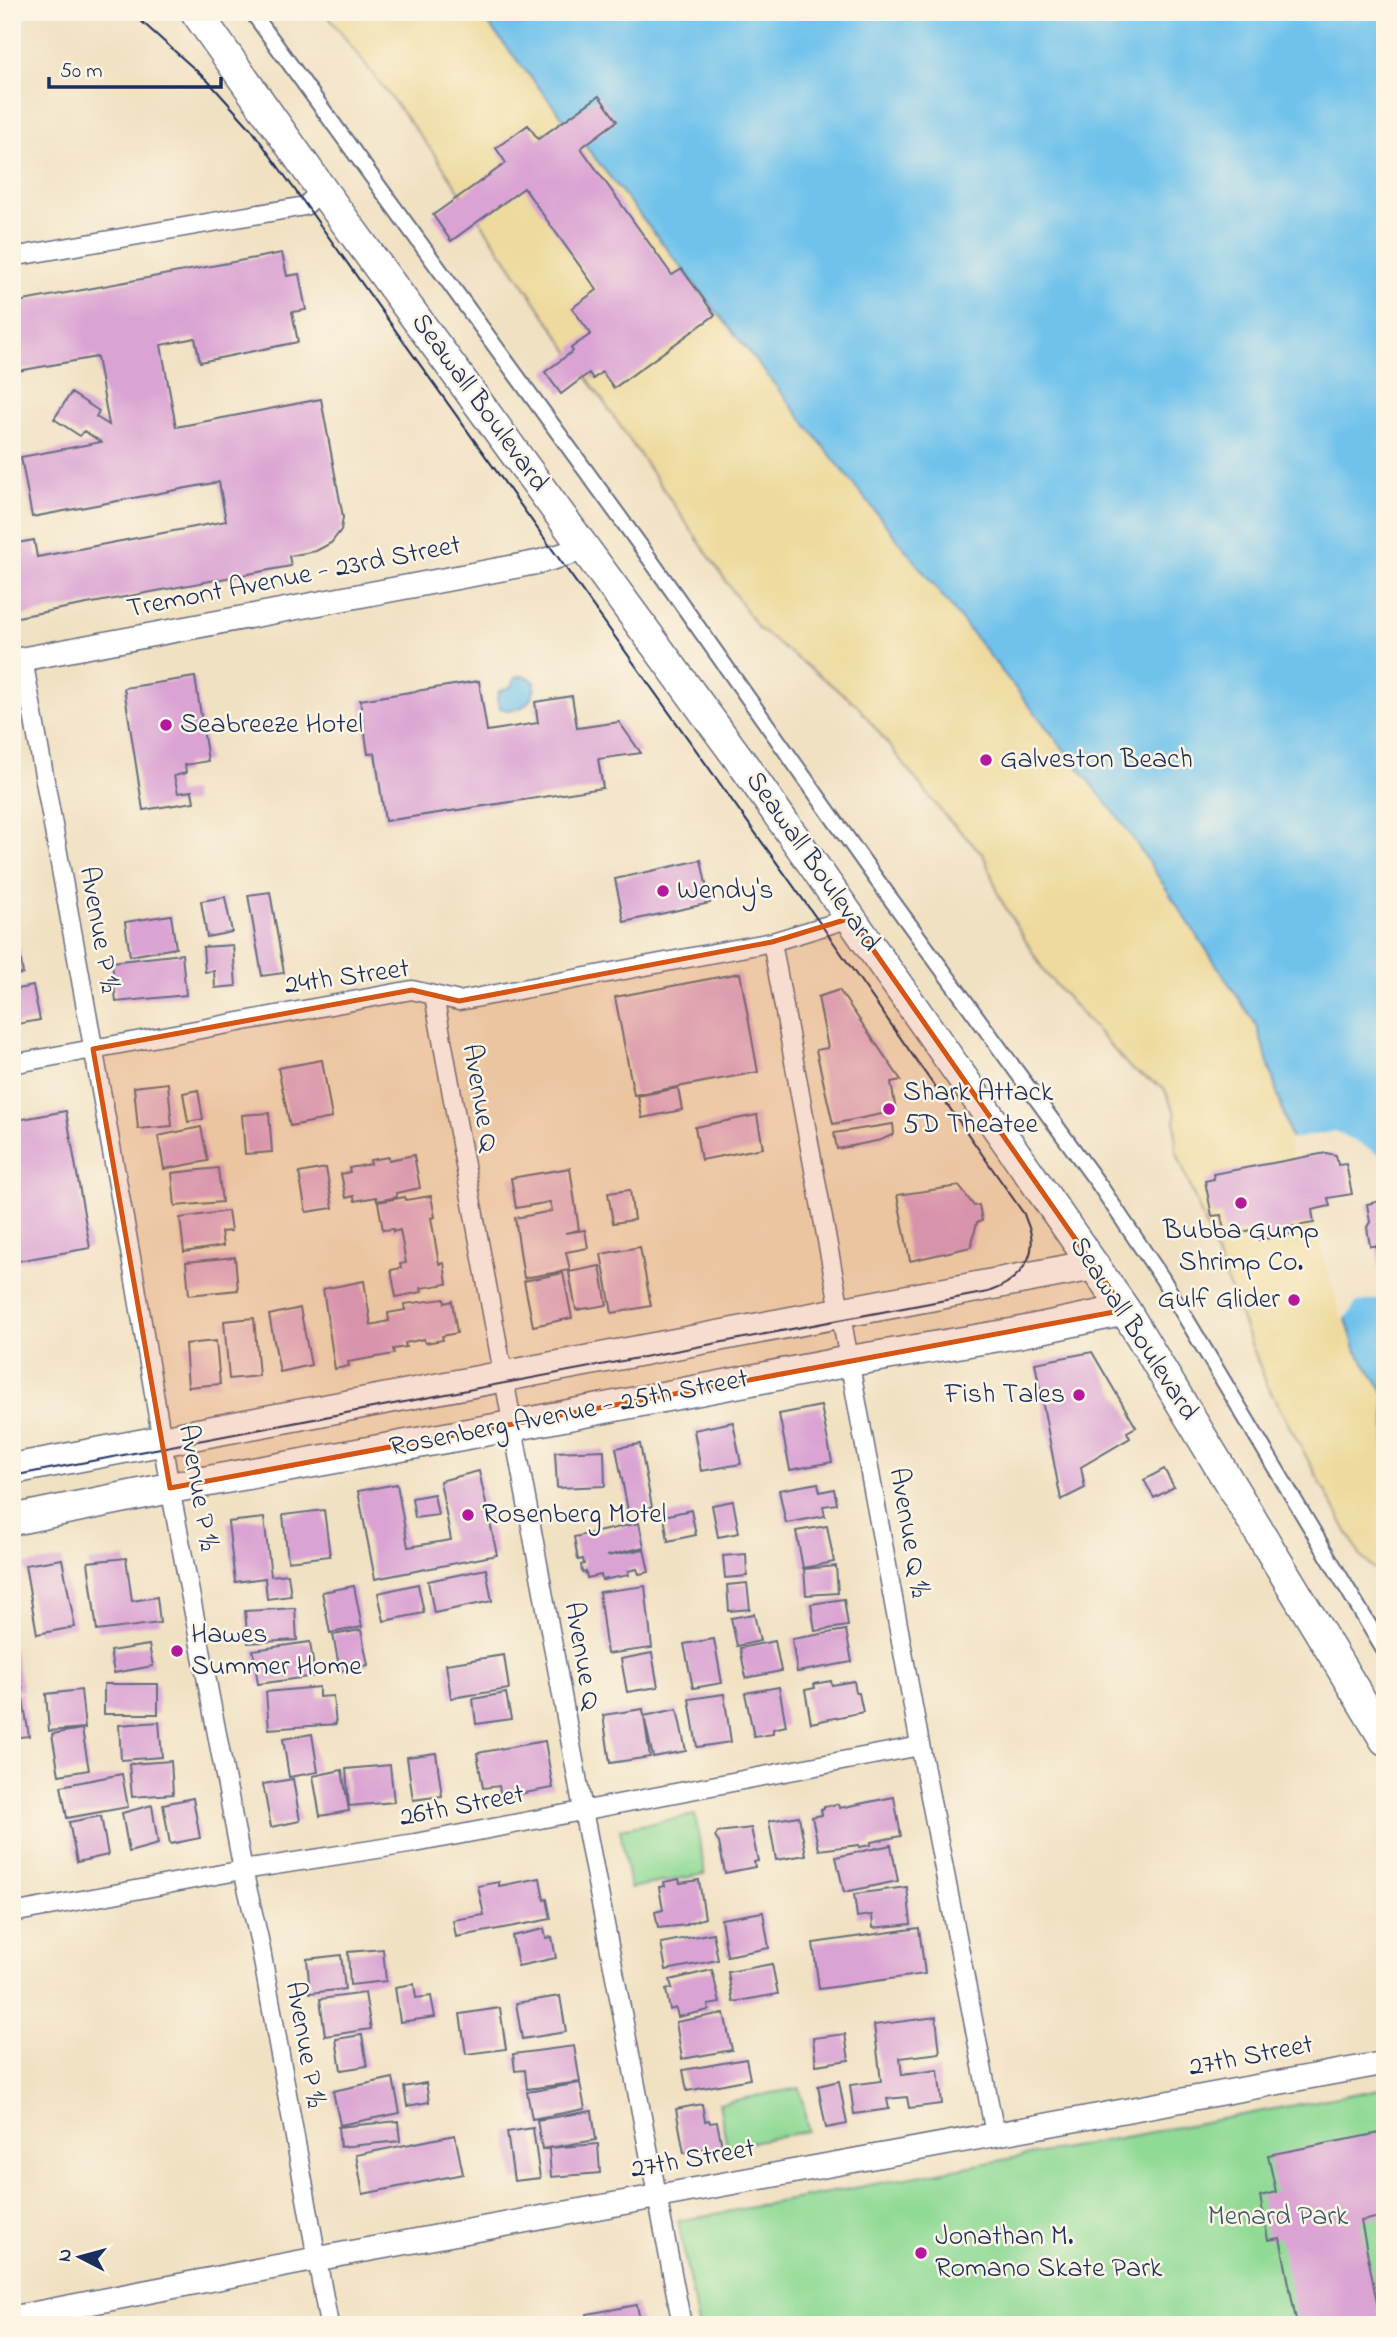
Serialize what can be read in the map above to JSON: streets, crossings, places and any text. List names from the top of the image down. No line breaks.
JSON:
{"streets":{"main road":["Seawall Boulevard","Rosenberg Avenue - 25th Street"],"street":["Tremont Avenue - 23rd Street","Avenue P ½","24th Street","Avenue Q","Avenue Q ½","26th Street","27th Street"]},"crossings":[["Seawall Boulevard","Tremont Avenue - 23rd Street"],["Seawall Boulevard","24th Street"],["Seawall Boulevard","Rosenberg Avenue - 25th Street"],["Tremont Avenue - 23rd Street","Avenue P ½"],["Avenue P ½","24th Street"],["Avenue P ½","Rosenberg Avenue - 25th Street"],["Avenue P ½","26th Street"],["Avenue P ½","27th Street"],["24th Street","Avenue Q"],["24th Street","Avenue Q ½"],["Avenue Q","Rosenberg Avenue - 25th Street"],["Avenue Q","26th Street"],["Avenue Q","27th Street"],["Rosenberg Avenue - 25th Street","Avenue Q ½"],["Avenue Q ½","26th Street"],["Avenue Q ½","27th Street"]],"parks":["Menard Park"],"places":["Seabreeze Hotel","Galveston Beach","Wendy's","Shark Attack 5D Theatee","Bubba Gump Shrimp Co.","Gulf Glider","Fish Tales","Rosenberg Motel","Hawes Summer Home","Jonathan M. Romano Skate Park"],"scale_bar":"50 m","north":"left"}
